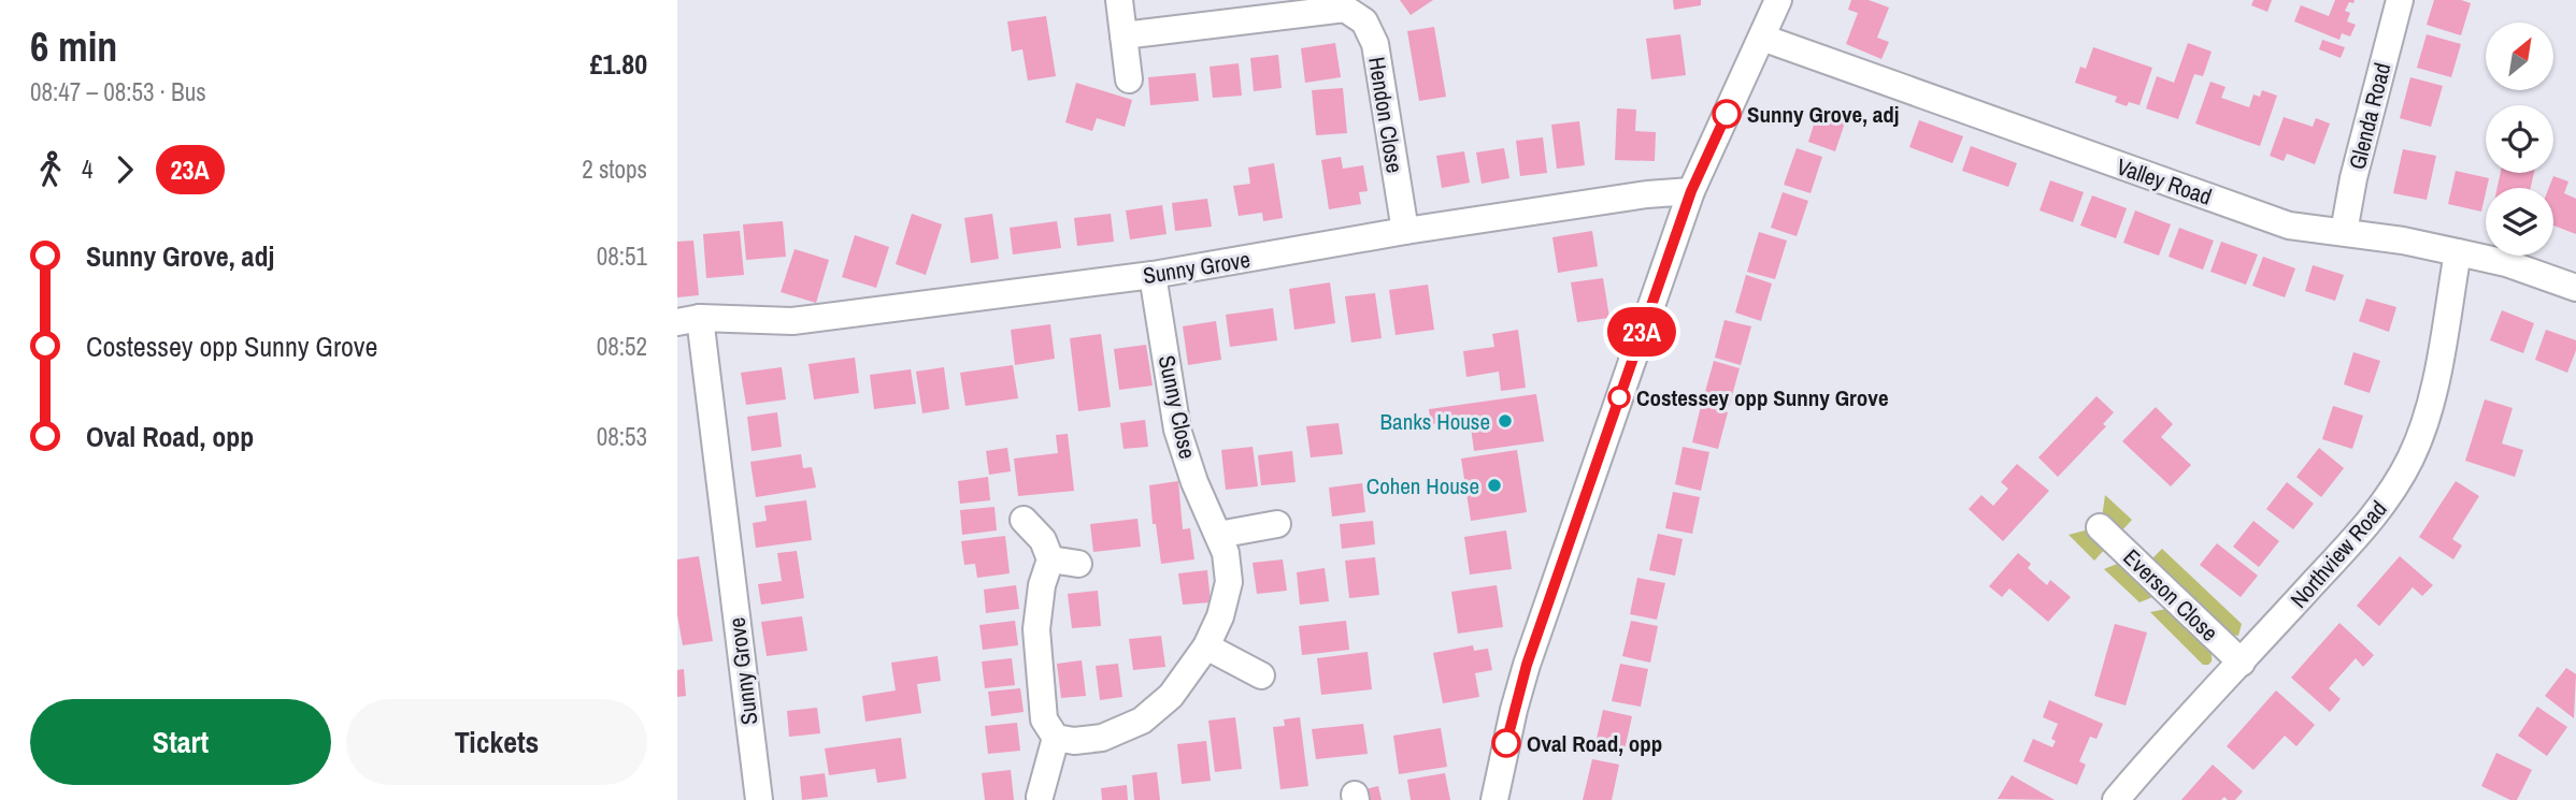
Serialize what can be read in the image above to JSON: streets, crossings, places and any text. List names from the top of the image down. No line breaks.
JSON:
{"streets":{"street":["Hendon Close","Glenda Road","Valley Road","Sunny Grove","Sunny Close","Northview Road","Everson Close"]},"crossings":[["Hendon Close","Sunny Grove"],["Glenda Road","Valley Road"],["Valley Road","Northview Road"],["Sunny Grove","Sunny Close"],["Northview Road","Everson Close"]],"places":["Sunny Grove, adj","Costessey opp Sunny Grove","Banks House","Cohen House","Oval Road, opp"],"lines":["bus line 23A"],"north":"top right","page":{"heading":["6 min","08:47 – 08:53 · Bus","£1.80"],"on_map":"23A","legs":["4","23A","2 stops"],"list":[{"name":"Sunny Grove, adj","value":"08:51"},{"name":"Costessey opp Sunny Grove","value":"08:52"},{"name":"Oval Road, opp","value":"08:53"}],"buttons":["Start","Tickets"]}}
